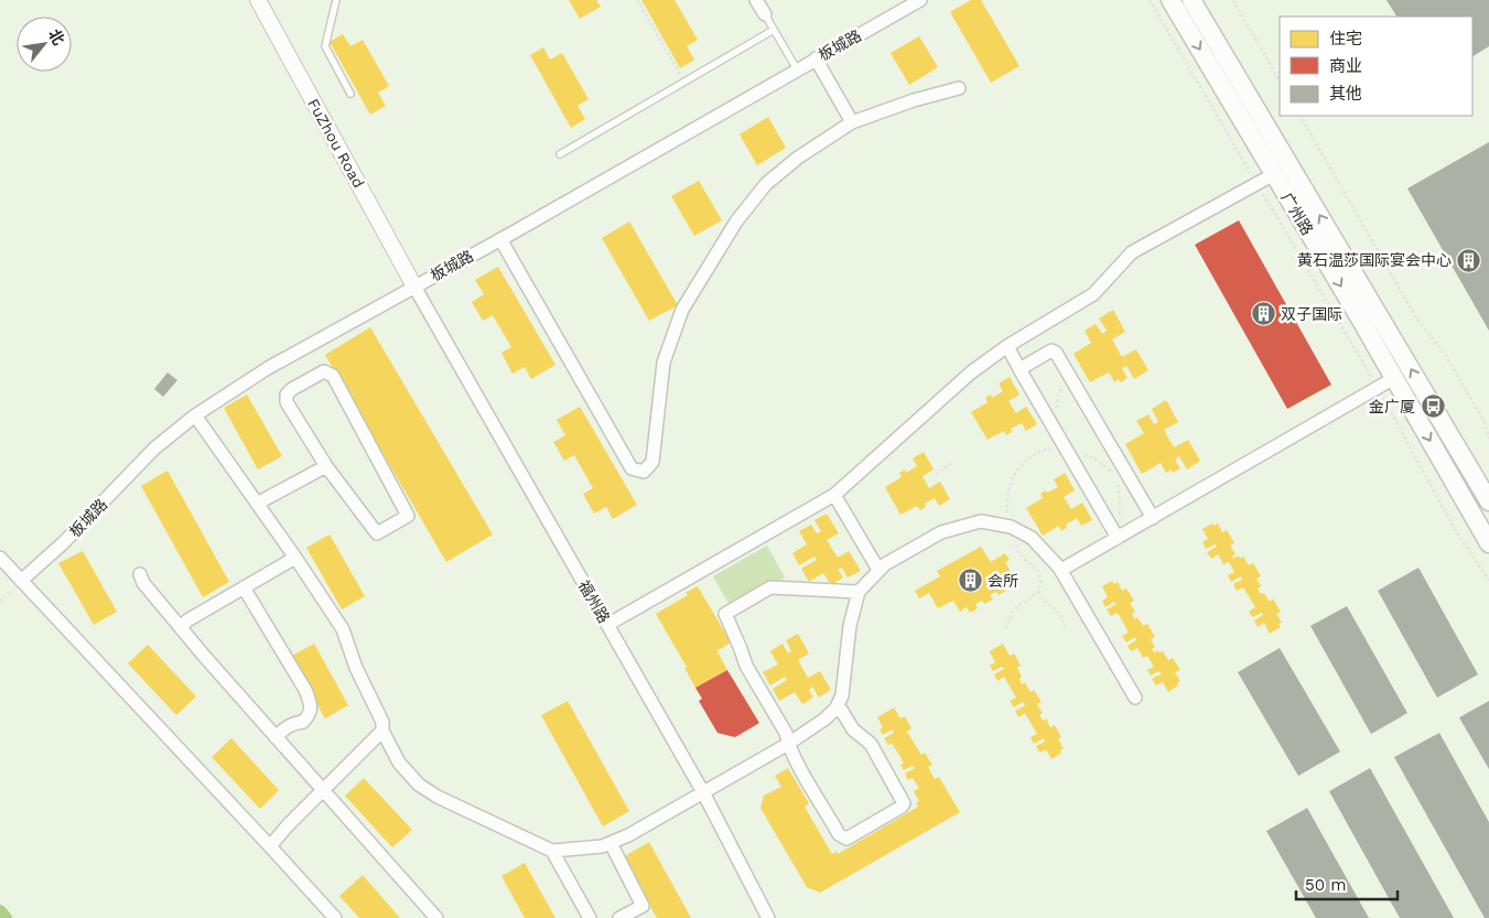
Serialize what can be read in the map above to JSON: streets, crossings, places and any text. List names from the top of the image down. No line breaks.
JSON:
{"streets":{"main road":["广州路"],"street":["板城路","FuZhou Road","福州路"]},"crossings":[["板城路","FuZhou Road"],["板城路","福州路"],["FuZhou Road","福州路"]],"places":{"building":["黄石温莎国际宴会中心","双子国际","会所"],"bus stop":["金广厦"]},"legend":["住宅","商业","其他"],"scale_bar":"50 m","north":"top right"}
